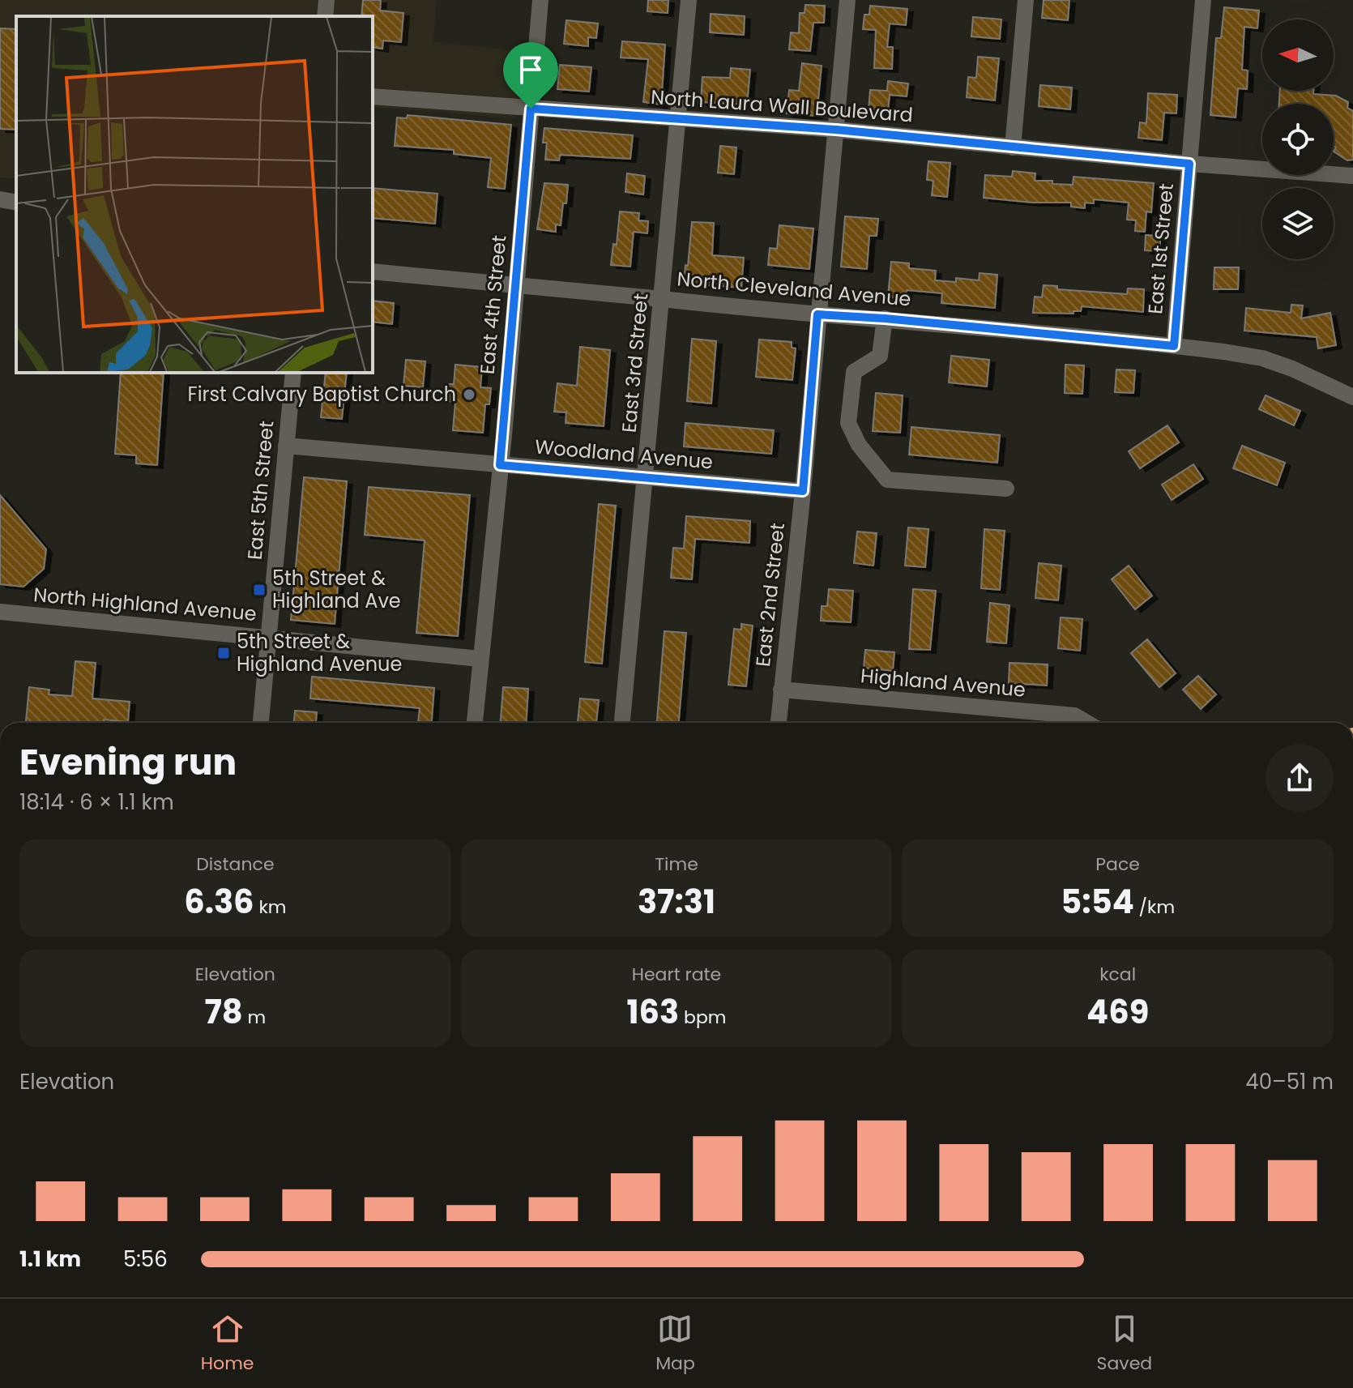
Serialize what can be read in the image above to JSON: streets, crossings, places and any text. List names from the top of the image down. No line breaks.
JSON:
{"streets":{"street":["North Laura Wall Boulevard","East 1st Street","North Cleveland Avenue","East 4th Street","East 3rd Street","Woodland Avenue","East 5th Street","East 2nd Street","North Highland Avenue","Highland Avenue"]},"crossings":[["North Laura Wall Boulevard","East 1st Street"],["North Laura Wall Boulevard","East 4th Street"],["North Laura Wall Boulevard","East 3rd Street"],["North Laura Wall Boulevard","East 2nd Street"],["East 1st Street","North Cleveland Avenue"],["North Cleveland Avenue","East 4th Street"],["North Cleveland Avenue","East 3rd Street"],["North Cleveland Avenue","East 2nd Street"],["East 4th Street","Woodland Avenue"],["East 4th Street","North Highland Avenue"],["East 3rd Street","Woodland Avenue"],["Woodland Avenue","East 5th Street"],["Woodland Avenue","East 2nd Street"],["East 5th Street","North Highland Avenue"],["East 2nd Street","Highland Avenue"]],"places":{"other":["First Calvary Baptist Church"],"transit":["5th Street & Highland Ave","5th Street & Highland Avenue"]},"north":"left","page":{"heading":["Evening run","18:14 · 6 × 1.1 km"],"stats":[["Distance","6.36 km"],["Time","37:31"],["Pace","5:54 /km"],["Elevation","78 m"],["Heart rate","163 bpm"],["kcal","469"]],"chart":["Elevation","40–51 m"],"list":[{"name":"1.1 km","note":"5:56"}],"tabs":["Home","Map","Saved"]}}
